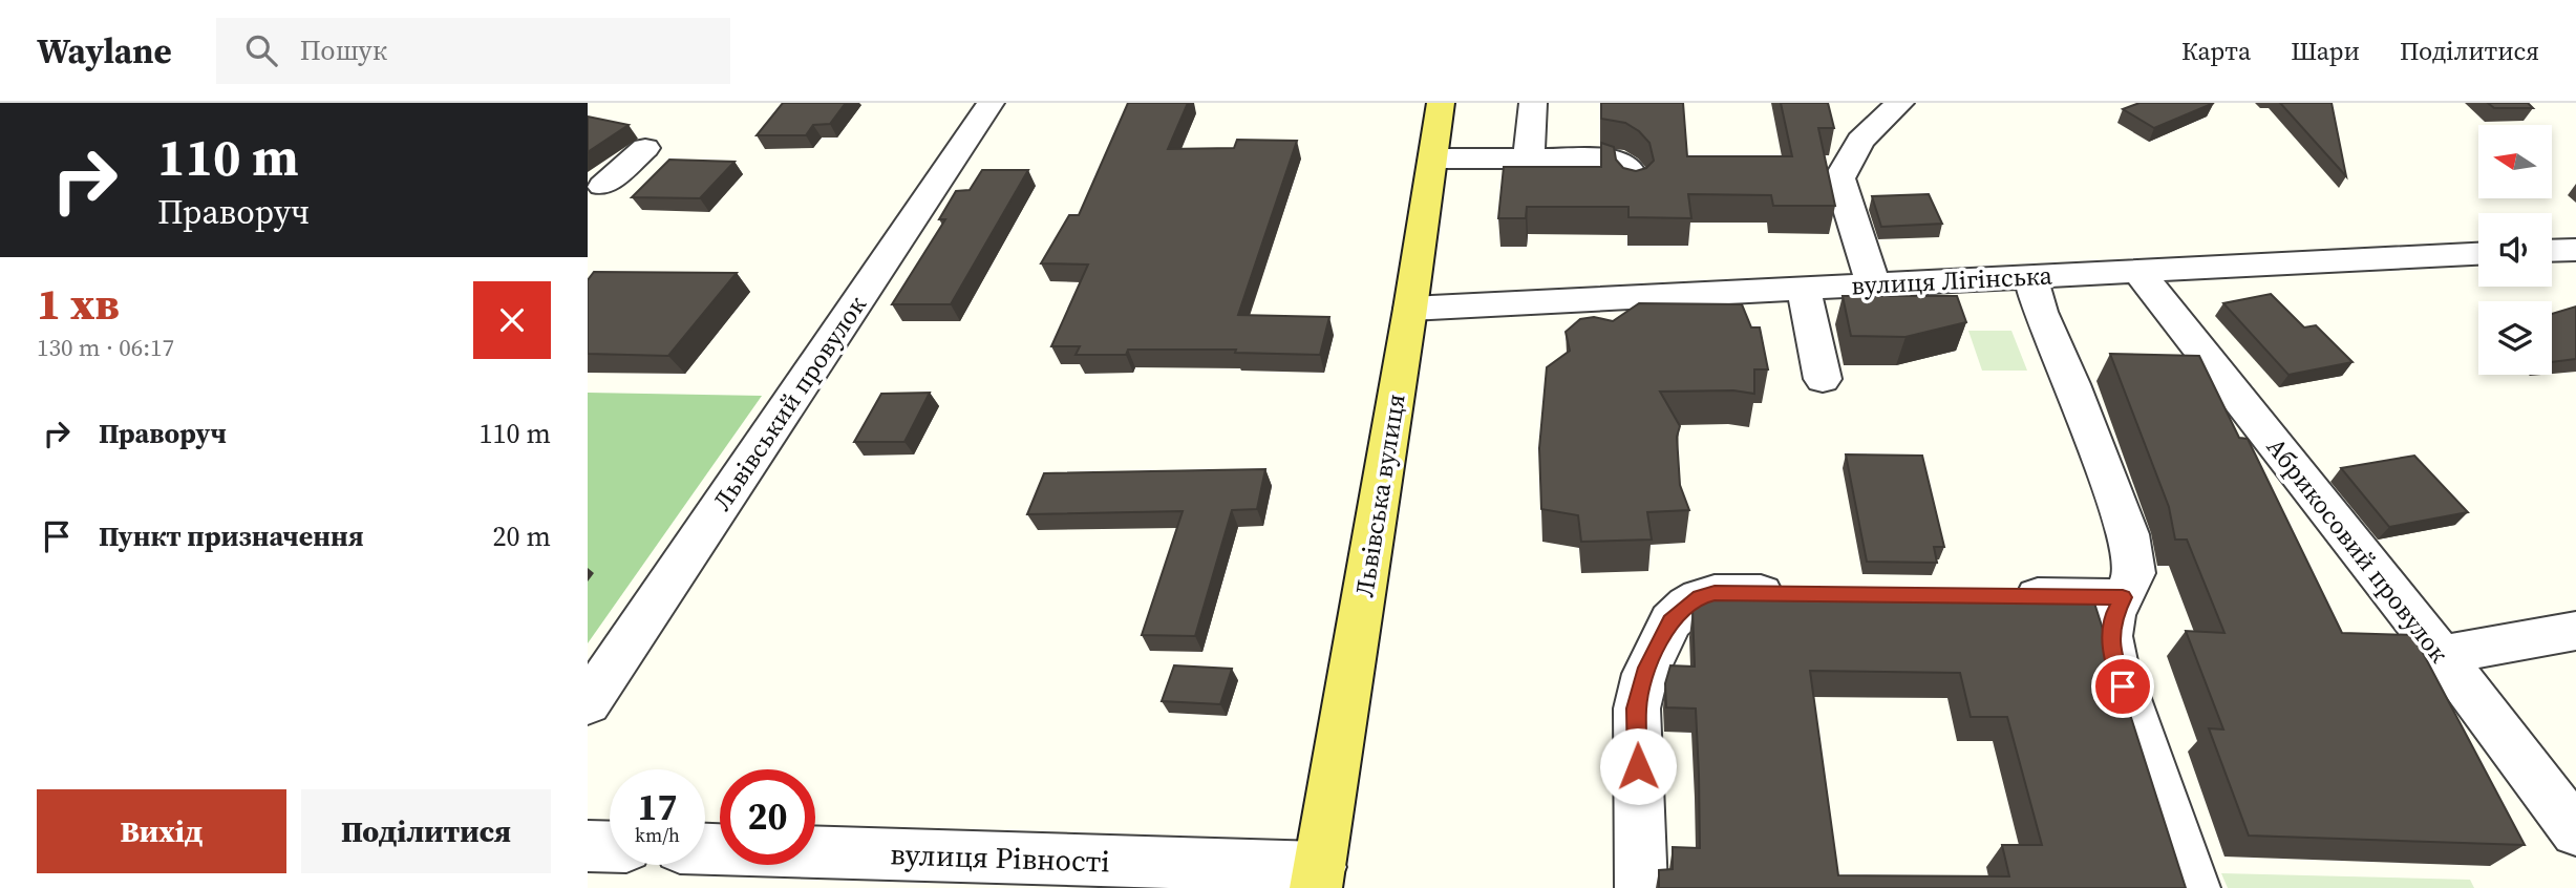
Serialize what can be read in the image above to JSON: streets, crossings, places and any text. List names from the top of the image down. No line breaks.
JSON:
{"streets":{"main road":["Львівська вулиця"],"street":["вулиця Лігінська","Львівський провулок","Абрикосовий провулок","вулиця Рівності"]},"crossings":[["вулиця Лігінська","Львівська вулиця"],["вулиця Лігінська","Абрикосовий провулок"],["Львівська вулиця","вулиця Рівності"]],"north":"left","page":{"header":"Waylane","search":"Пошук","nav":["Карта","Шари","Поділитися"],"turn":["110 m","Праворуч"],"heading":["1 хв","130 m · 06:17"],"list":[{"name":"Праворуч","value":"110 m"},{"name":"Пункт призначення","value":"20 m"}],"speed":"17 km/h","limit":"20","buttons":["Вихід","Поділитися"]}}
